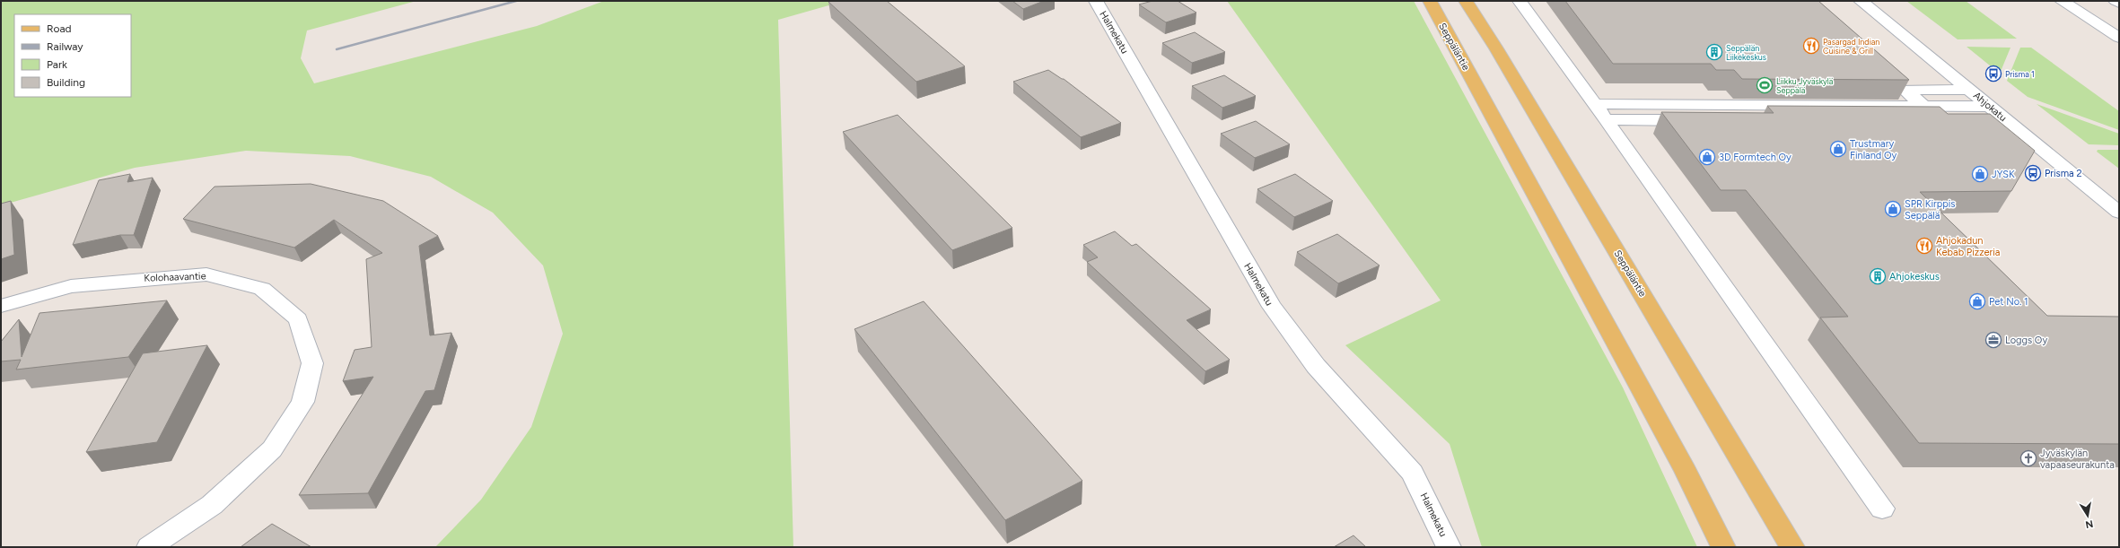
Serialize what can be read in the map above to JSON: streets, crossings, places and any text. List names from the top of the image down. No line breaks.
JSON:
{"streets":{"main road":["Seppäläntie"],"street":["Halmekatu","Ahjokatu","Kolohaavantie"]},"places":{"restaurant":["Pasargad Indian Cuisine & Grill","Ahjokadun Kebab Pizzeria"],"building":["Seppälän Liikekeskus","Ahjokeskus"],"bus stop":["Prisma 1","Prisma 2"],"sports":["Liikku Jyväskylä Seppälä"],"shop":["Trustmary Finland Oy","3D Formtech Oy","JYSK","SPR Kirppis Seppälä","Pet No. 1"],"office":["Loggs Oy"],"church":["Jyväskylän vapaaseurakunta"]},"legend":["Road","Railway","Park","Building"],"north":"bottom"}
